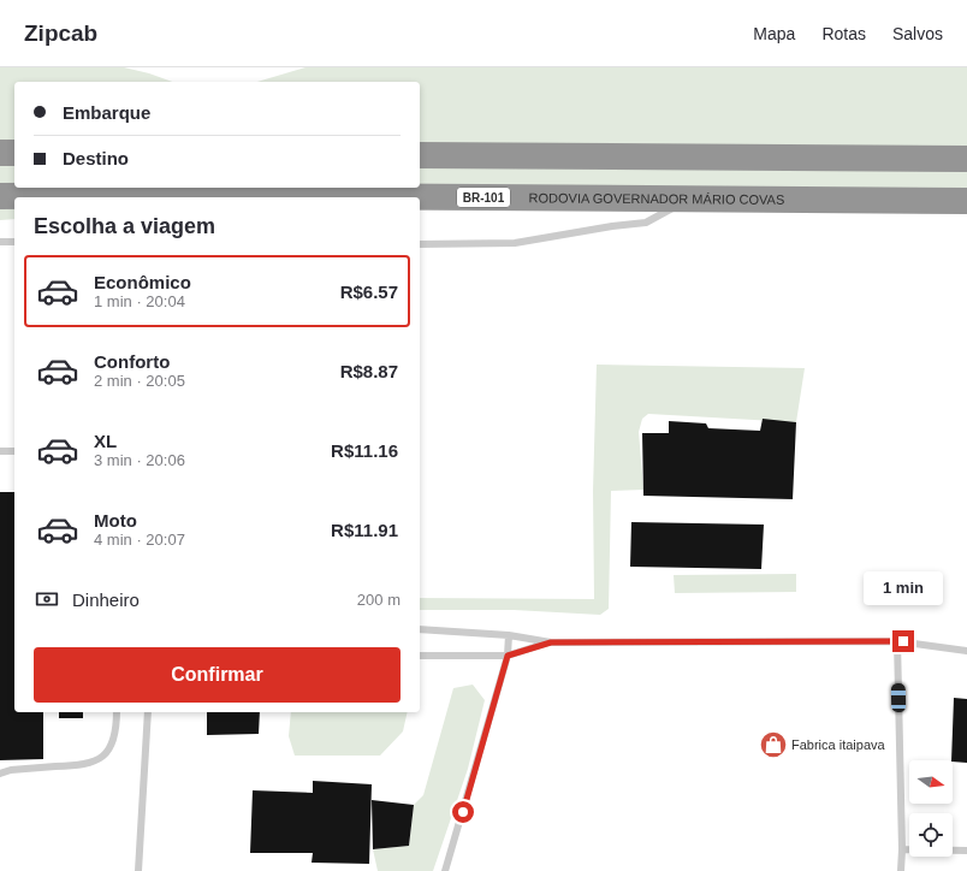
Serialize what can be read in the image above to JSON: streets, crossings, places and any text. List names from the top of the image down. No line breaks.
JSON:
{"streets":{"highway":["BR-101","RODOVIA GOVERNADOR MÁRIO COVAS"]},"places":{"shop":["Fabrica itaipava"]},"north":"right","page":{"header":"Zipcab","nav":["Mapa","Rotas","Salvos"],"banner":["Embarque","Destino"],"heading":"Escolha a viagem","list":[{"name":"Econômico","note":"1 min · 20:04","value":"R$6.57"},{"name":"Conforto","note":"2 min · 20:05","value":"R$8.87"},{"name":"XL","note":"3 min · 20:06","value":"R$11.16"},{"name":"Moto","note":"4 min · 20:07","value":"R$11.91"}],"bubble":"1 min","pay":["Dinheiro","200 m"],"buttons":"Confirmar"}}
